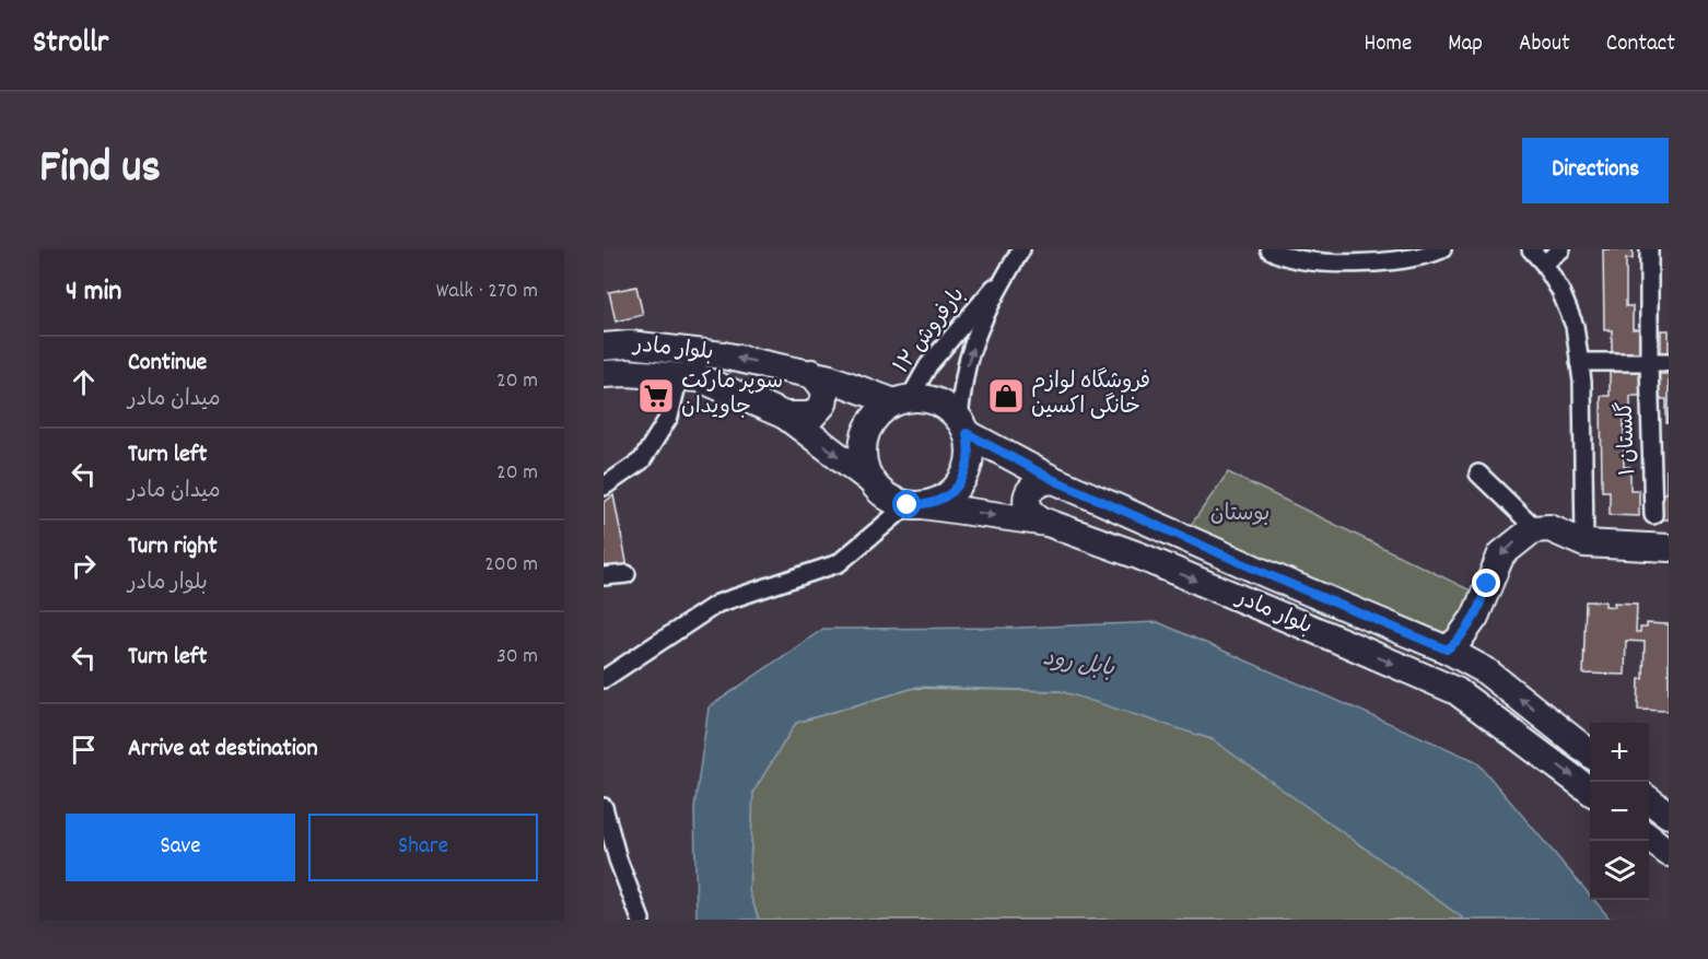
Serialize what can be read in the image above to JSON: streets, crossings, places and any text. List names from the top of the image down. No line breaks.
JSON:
{"streets":{"main road":["بلوار مادر"],"street":["بارفروش ۱۲","گلستان ۱"]},"crossings":[["بارفروش ۱۲","بلوار مادر"]],"water":["بابل رود"],"parks":["بوستان"],"places":{"supermarket":["سوپر مارکت جاویدان"],"shop":["فروشگاه لوازم خانگی اکسین"]},"page":{"header":"Strollr","nav":["Home","Map","About","Contact"],"title":"Find us","buttons":["Directions",["Save","Share"]],"heading":["4 min","Walk · 270 m"],"list":[["Continue","میدان مادر","20 m"],["Turn left","میدان مادر","20 m"],["Turn right","بلوار مادر","200 m"],["Turn left","30 m"],"Arrive at destination"],"map_buttons":["+","−"]}}
